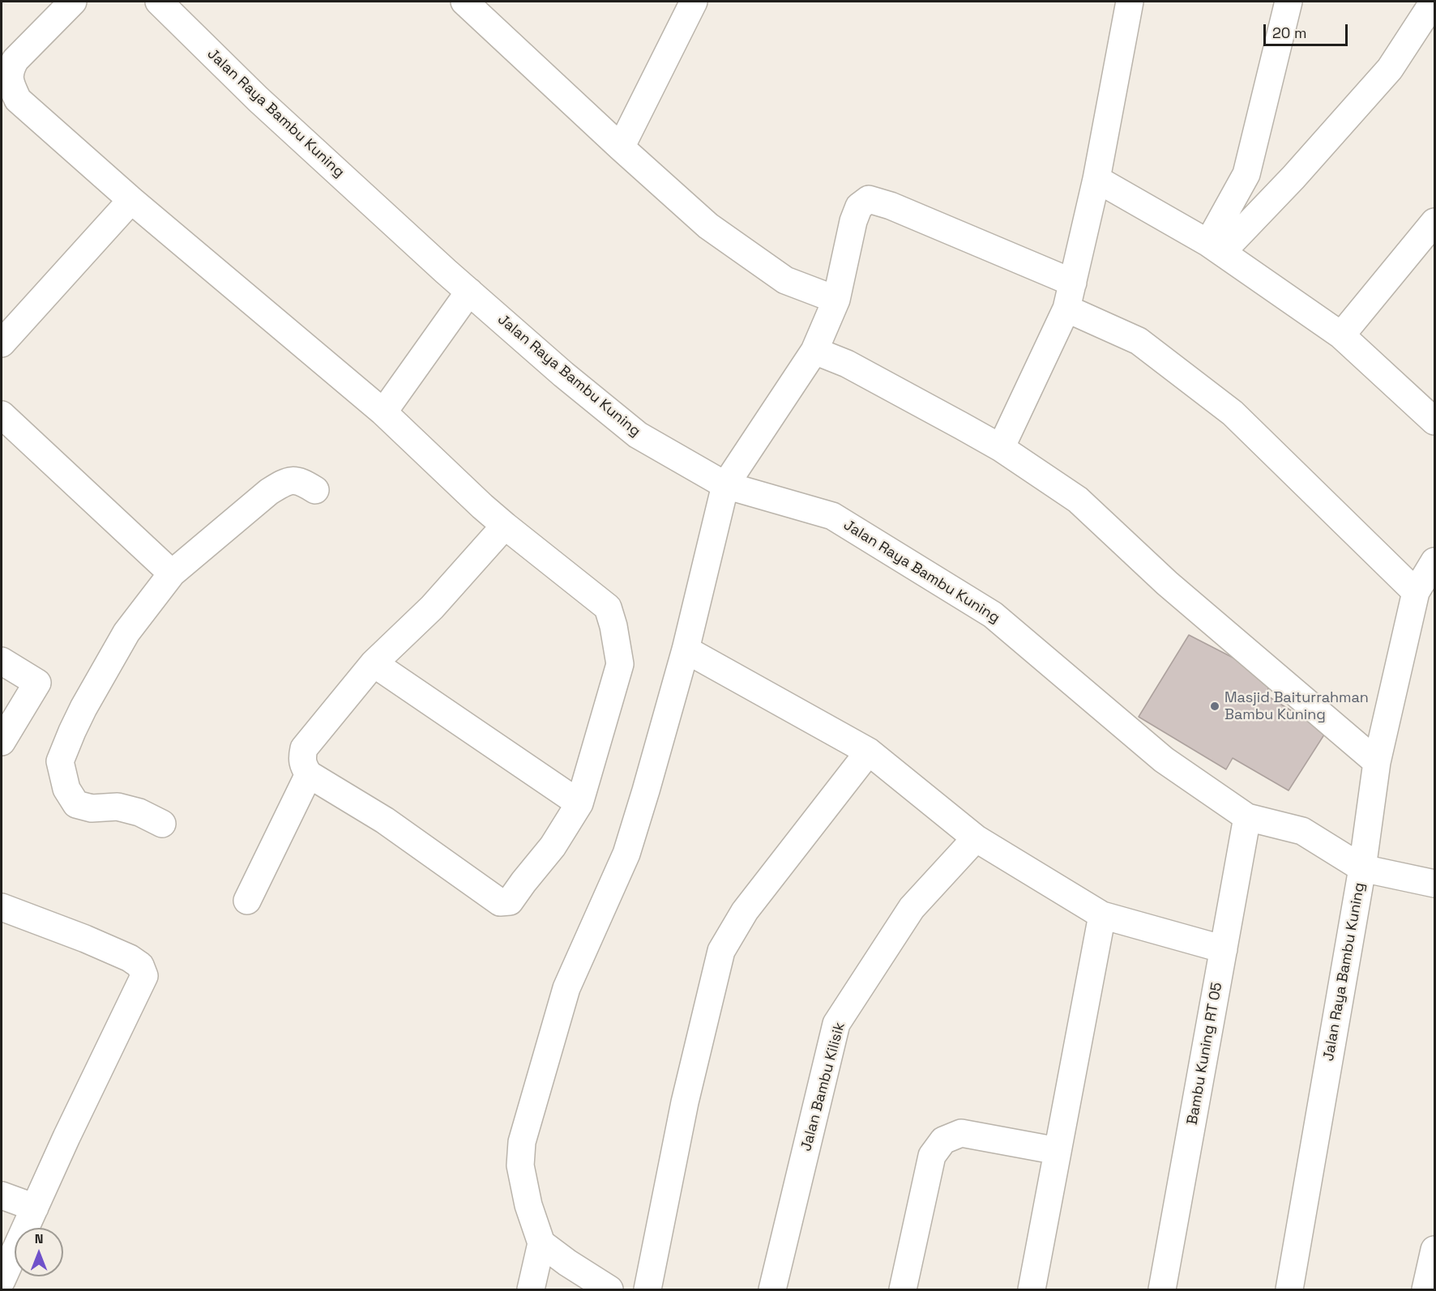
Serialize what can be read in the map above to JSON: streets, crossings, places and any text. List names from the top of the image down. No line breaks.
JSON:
{"streets":{"street":["Jalan Raya Bambu Kuning","Bambu Kuning RT 05","Jalan Bambu Kilisik"]},"crossings":[["Jalan Raya Bambu Kuning","Bambu Kuning RT 05"]],"places":["Masjid Baiturrahman Bambu Kuning"],"scale_bar":"20 m","north":"top"}
